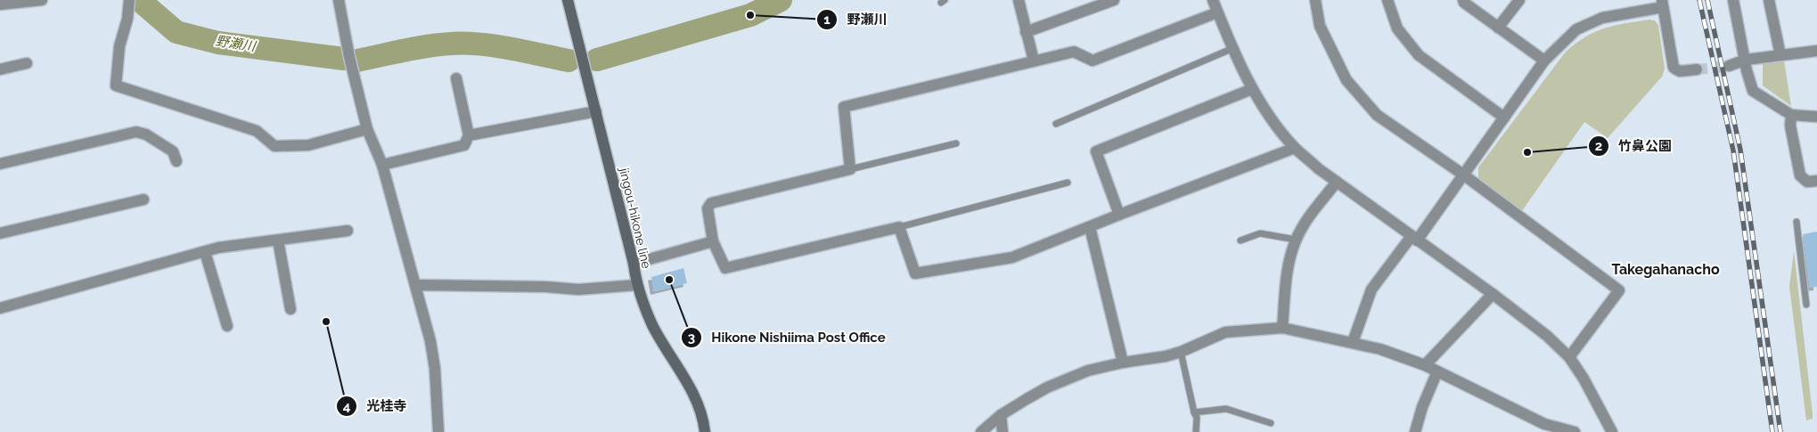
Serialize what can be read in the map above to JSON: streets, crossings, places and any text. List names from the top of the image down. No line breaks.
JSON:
{"streets":{"main road":["jingou-hikone line"]},"districts":["Takegahanacho"],"water":["野瀬川"],"places":["野瀬川","竹鼻公園","Hikone Nishiima Post Office","光桂寺"]}
